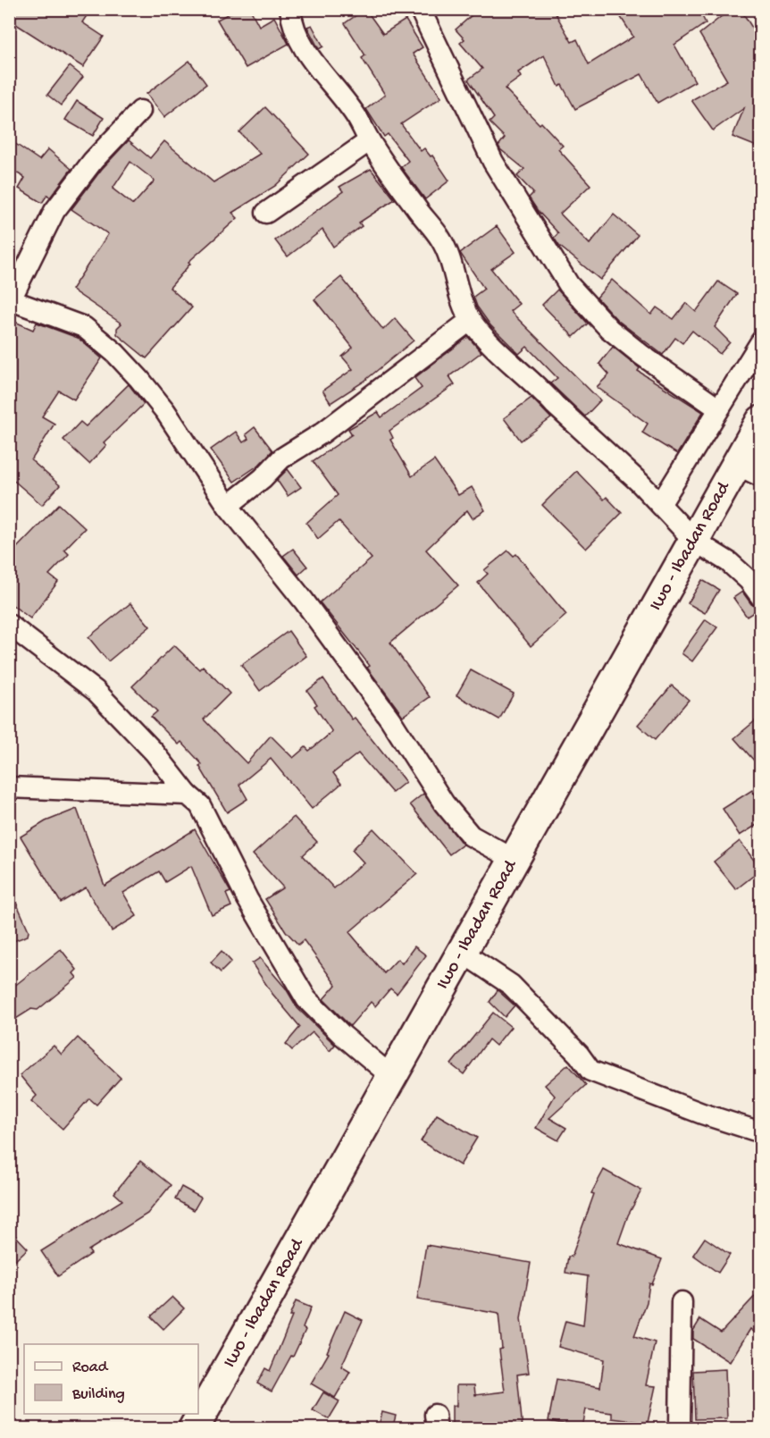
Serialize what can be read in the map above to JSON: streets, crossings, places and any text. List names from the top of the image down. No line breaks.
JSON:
{"streets":{"main road":["Iwo - Ibadan Road"]},"legend":["Road","Building"]}
